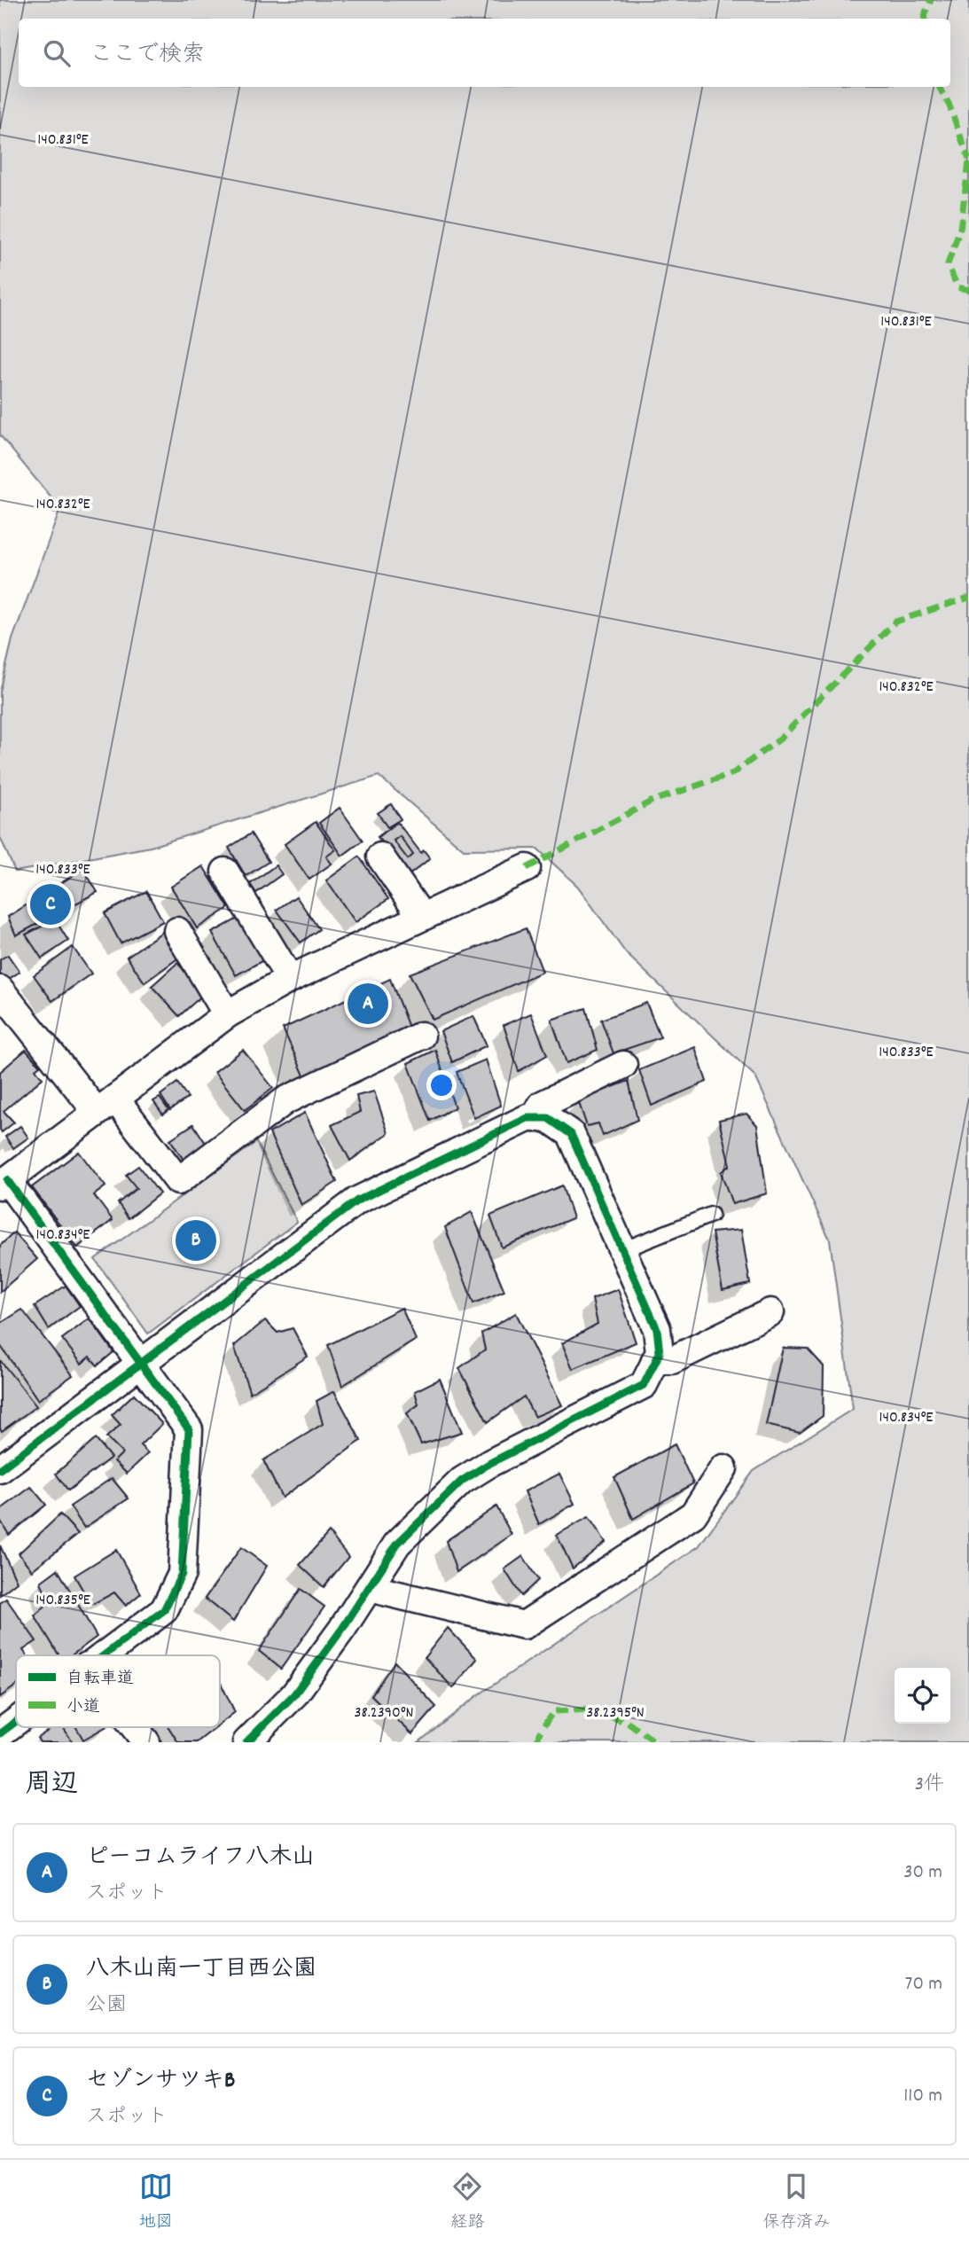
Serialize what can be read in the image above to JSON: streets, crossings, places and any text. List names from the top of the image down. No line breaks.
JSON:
{"legend":["自転車道","小道"],"page":{"search":"ここで検索","pins":["C","A","B"],"heading":["周辺","3件"],"list":[{"mark":"A","name":"ピーコムライフ八木山","note":"スポット","value":"30 m"},{"mark":"B","name":"八木山南一丁目西公園","note":"公園","value":"70 m"},{"mark":"C","name":"セゾンサツキB","note":"スポット","value":"110 m"}],"nav":["地図","経路","保存済み"]},"coordinates":["140.831°E","140.832°E","140.833°E","140.834°E","140.835°E","38.2390°N","38.2395°N"]}
